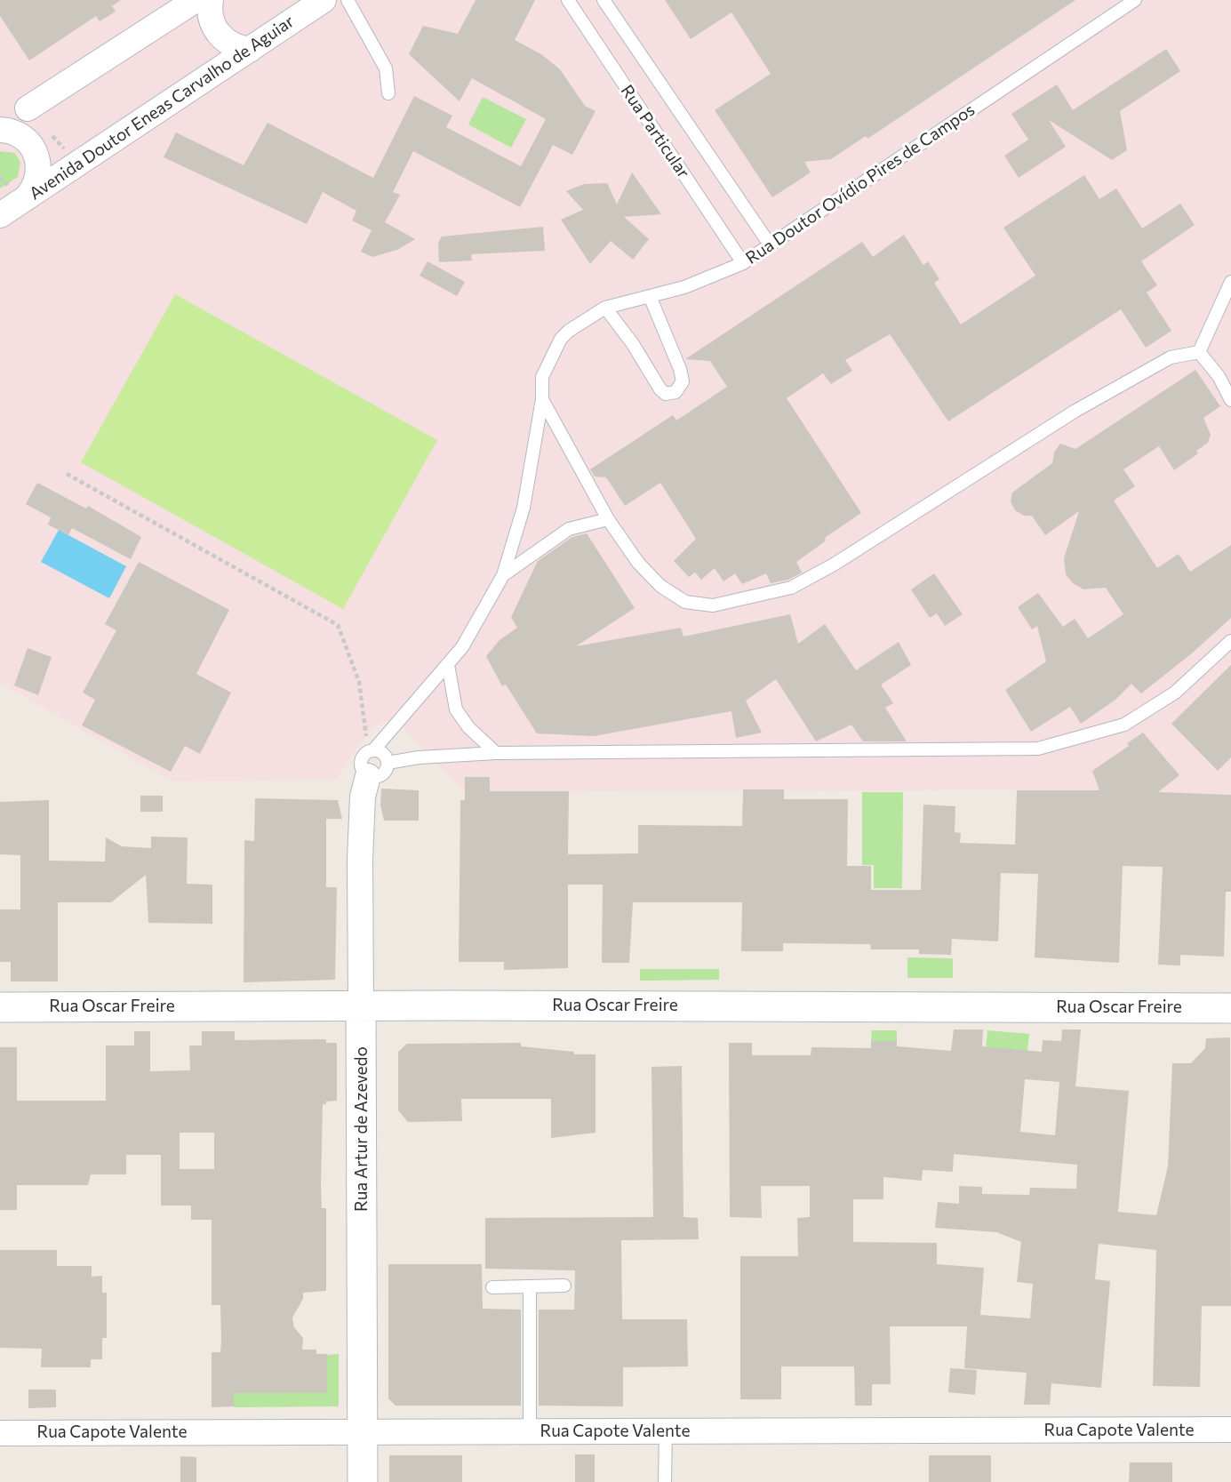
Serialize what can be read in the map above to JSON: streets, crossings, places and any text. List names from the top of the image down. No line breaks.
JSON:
{"streets":{"street":["Avenida Doutor Eneas Carvalho de Aguiar","Rua Oscar Freire","Rua Artur de Azevedo","Rua Capote Valente"],"lane":["Rua Particular","Rua Doutor Ovídio Pires de Campos"]},"crossings":[["Rua Particular","Rua Doutor Ovídio Pires de Campos"],["Rua Doutor Ovídio Pires de Campos","Rua Artur de Azevedo"],["Rua Oscar Freire","Rua Artur de Azevedo"],["Rua Artur de Azevedo","Rua Capote Valente"]]}
